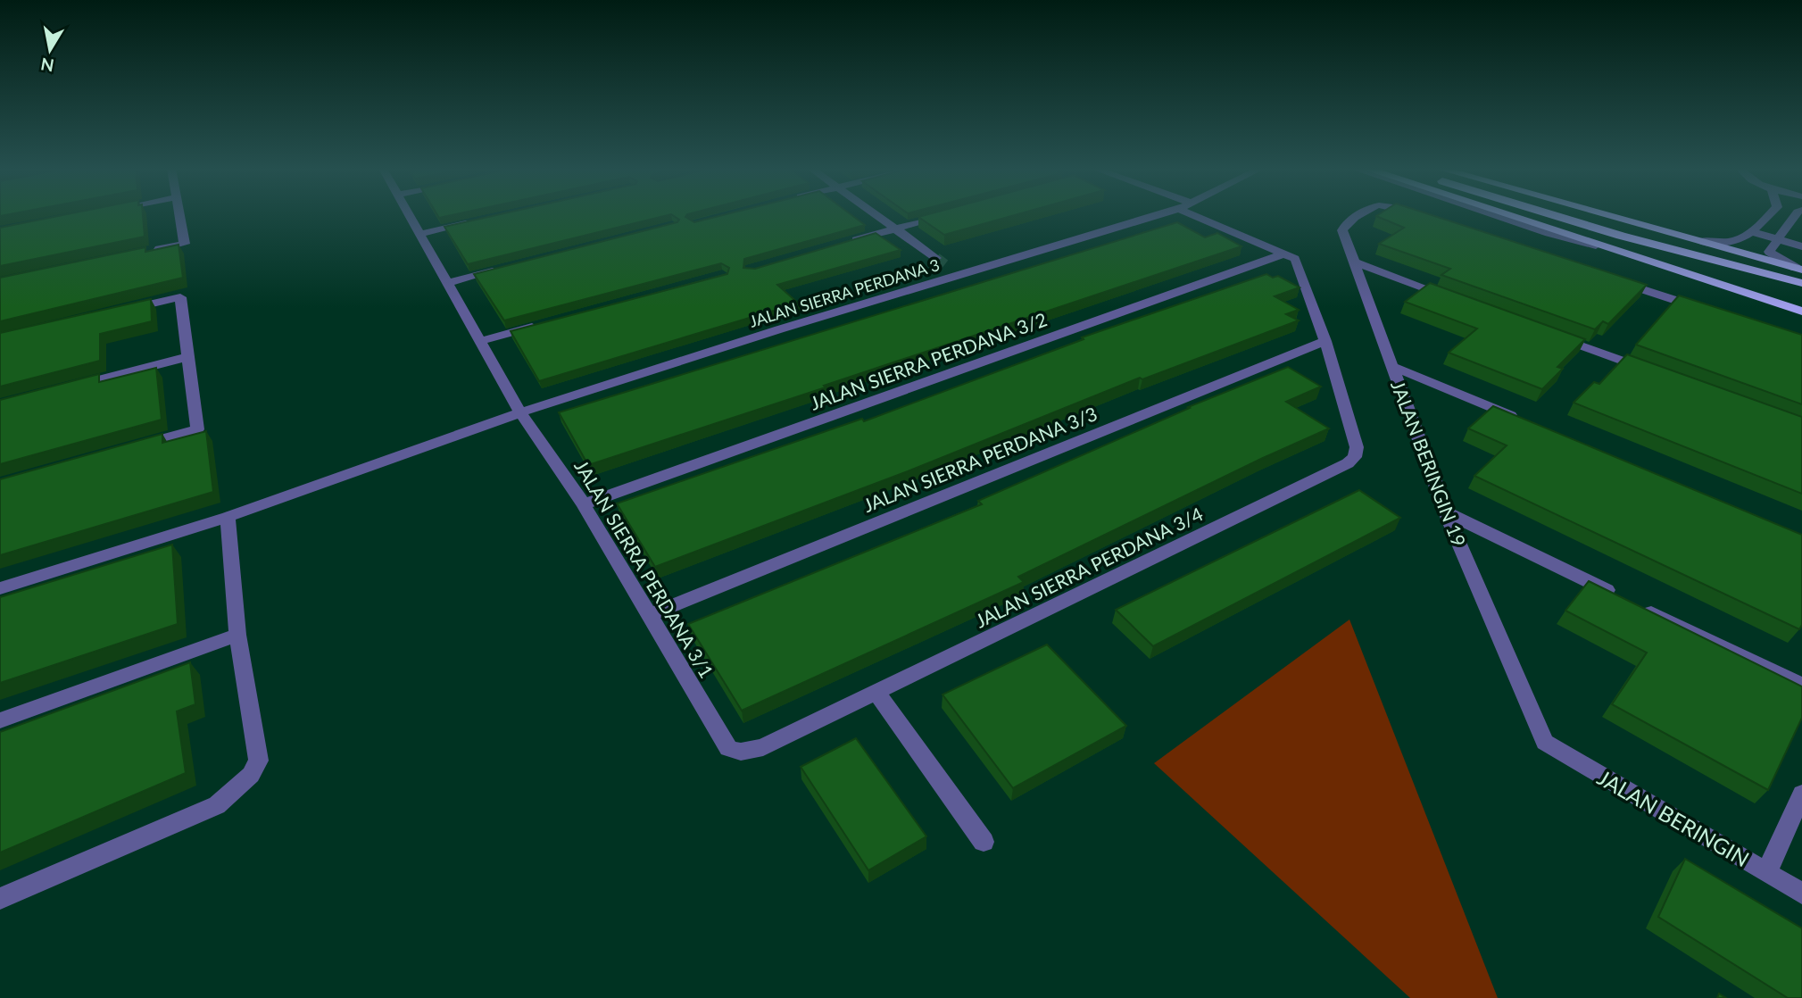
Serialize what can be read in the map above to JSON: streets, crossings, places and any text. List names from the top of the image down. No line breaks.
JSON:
{"streets":{"street":["JALAN SIERRA PERDANA 3","JALAN SIERRA PERDANA 3/2","JALAN SIERRA PERDANA 3/3","JALAN BERINGIN 19","JALAN SIERRA PERDANA 3/4","JALAN SIERRA PERDANA 3/1","JALAN BERINGIN"]},"crossings":[["JALAN SIERRA PERDANA 3","JALAN SIERRA PERDANA 3/1"],["JALAN SIERRA PERDANA 3/2","JALAN SIERRA PERDANA 3/4"],["JALAN SIERRA PERDANA 3/2","JALAN SIERRA PERDANA 3/1"],["JALAN SIERRA PERDANA 3/3","JALAN SIERRA PERDANA 3/4"],["JALAN SIERRA PERDANA 3/3","JALAN SIERRA PERDANA 3/1"],["JALAN BERINGIN 19","JALAN BERINGIN"],["JALAN SIERRA PERDANA 3/4","JALAN SIERRA PERDANA 3/1"]],"north":"bottom"}
